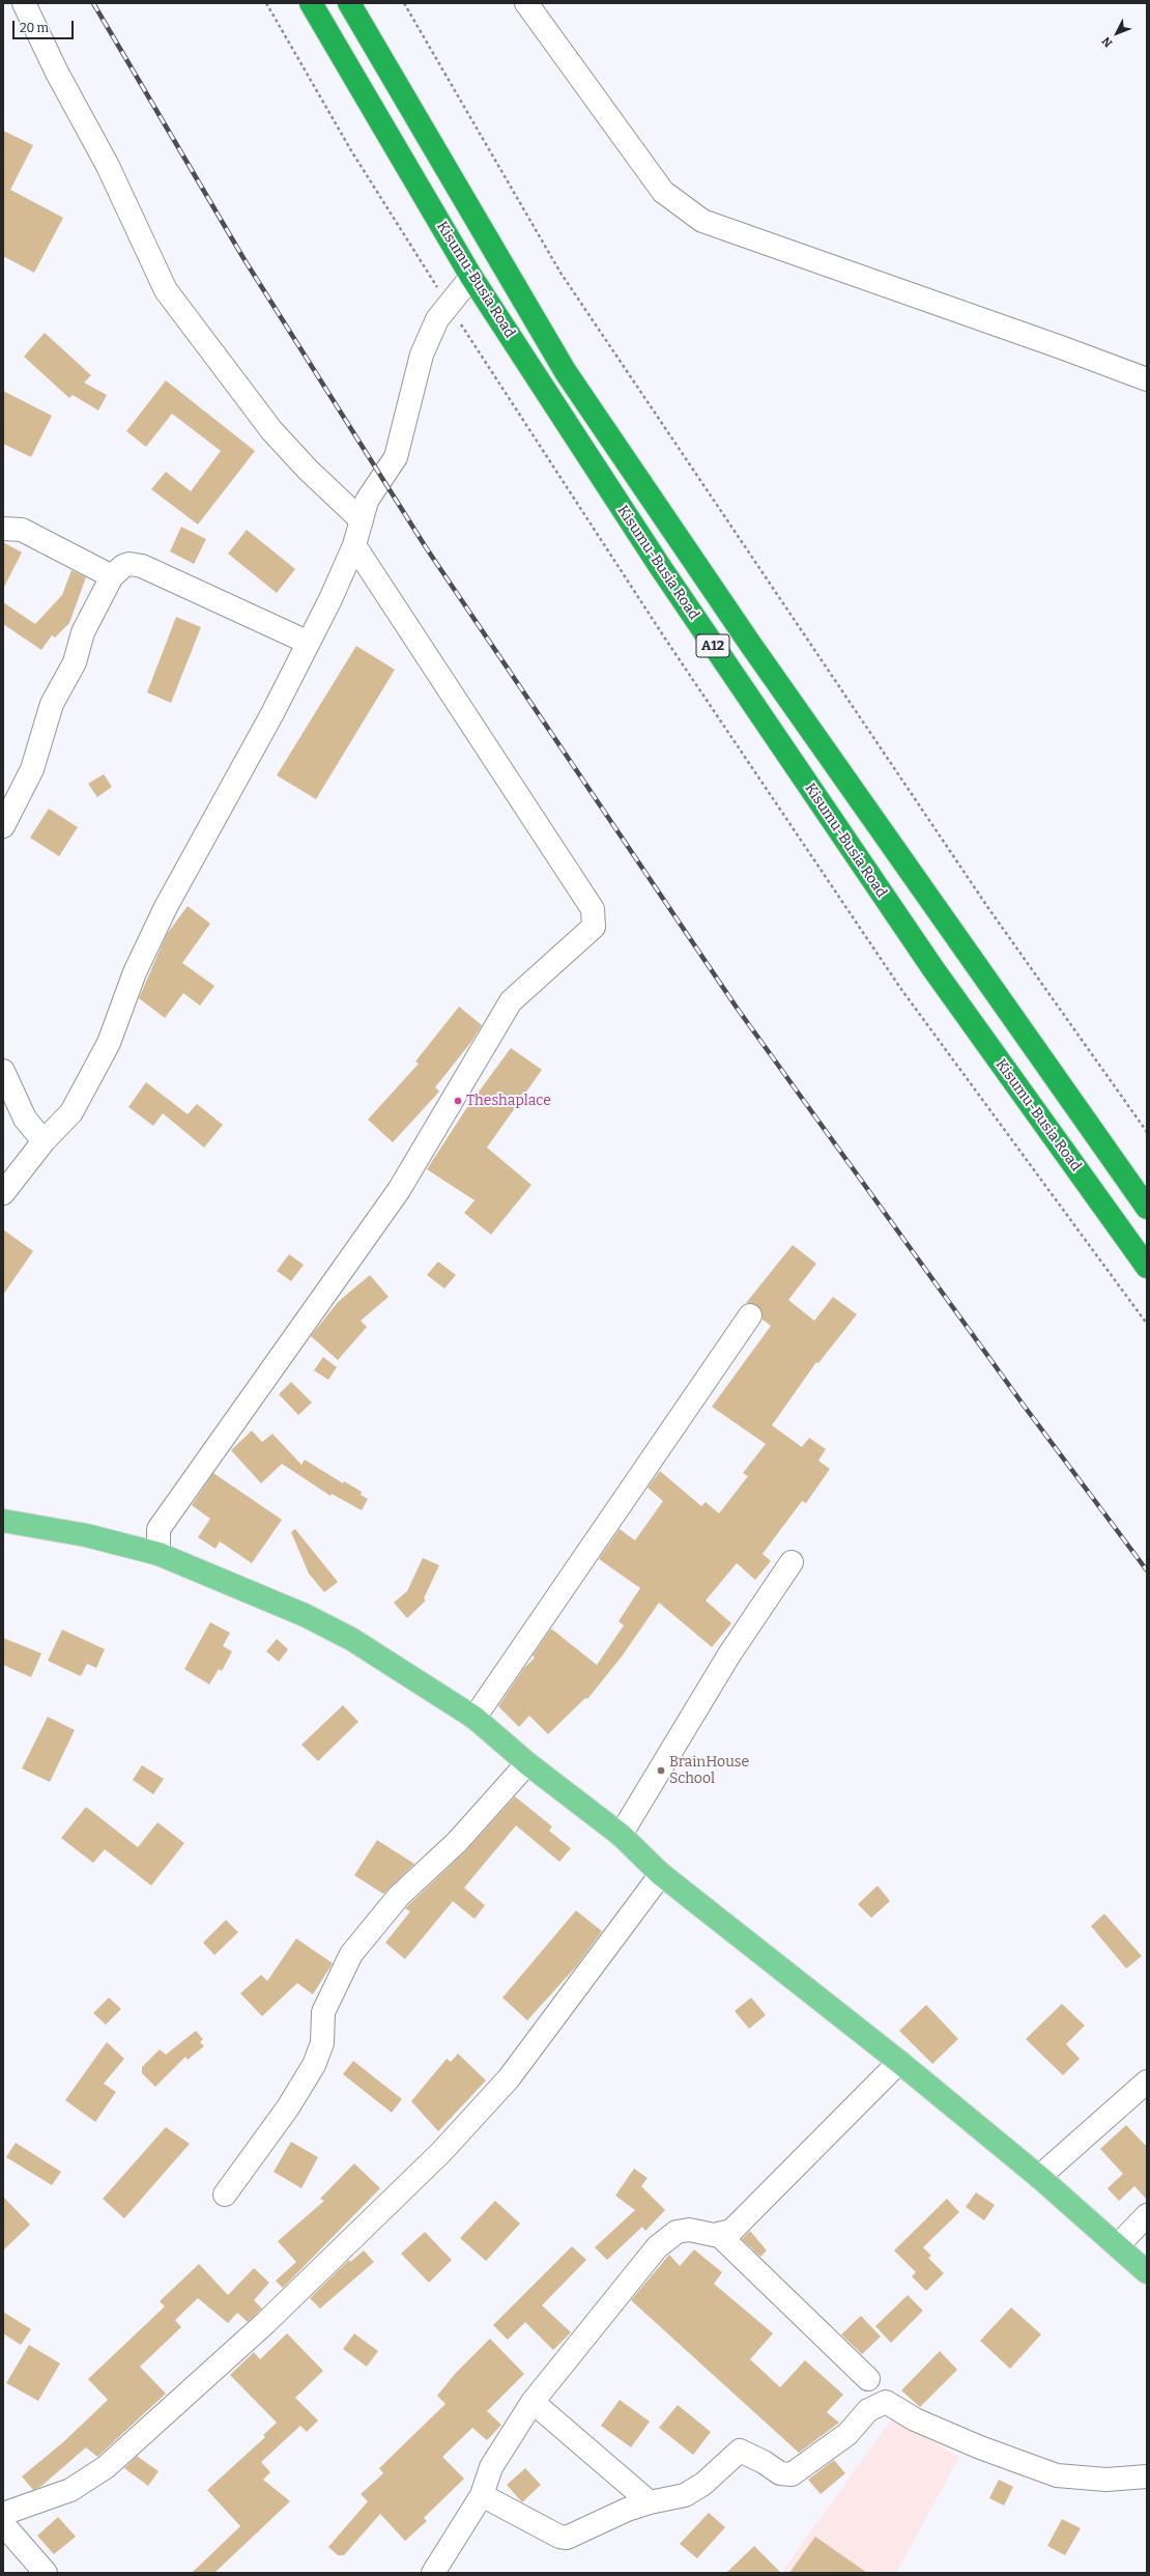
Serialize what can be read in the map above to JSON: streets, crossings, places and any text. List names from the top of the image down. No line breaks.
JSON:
{"streets":{"highway":["Kisumu-Busia Road","A12"]},"places":["Theshaplace","BrainHouse School"],"scale_bar":"20 m","north":"bottom left"}
